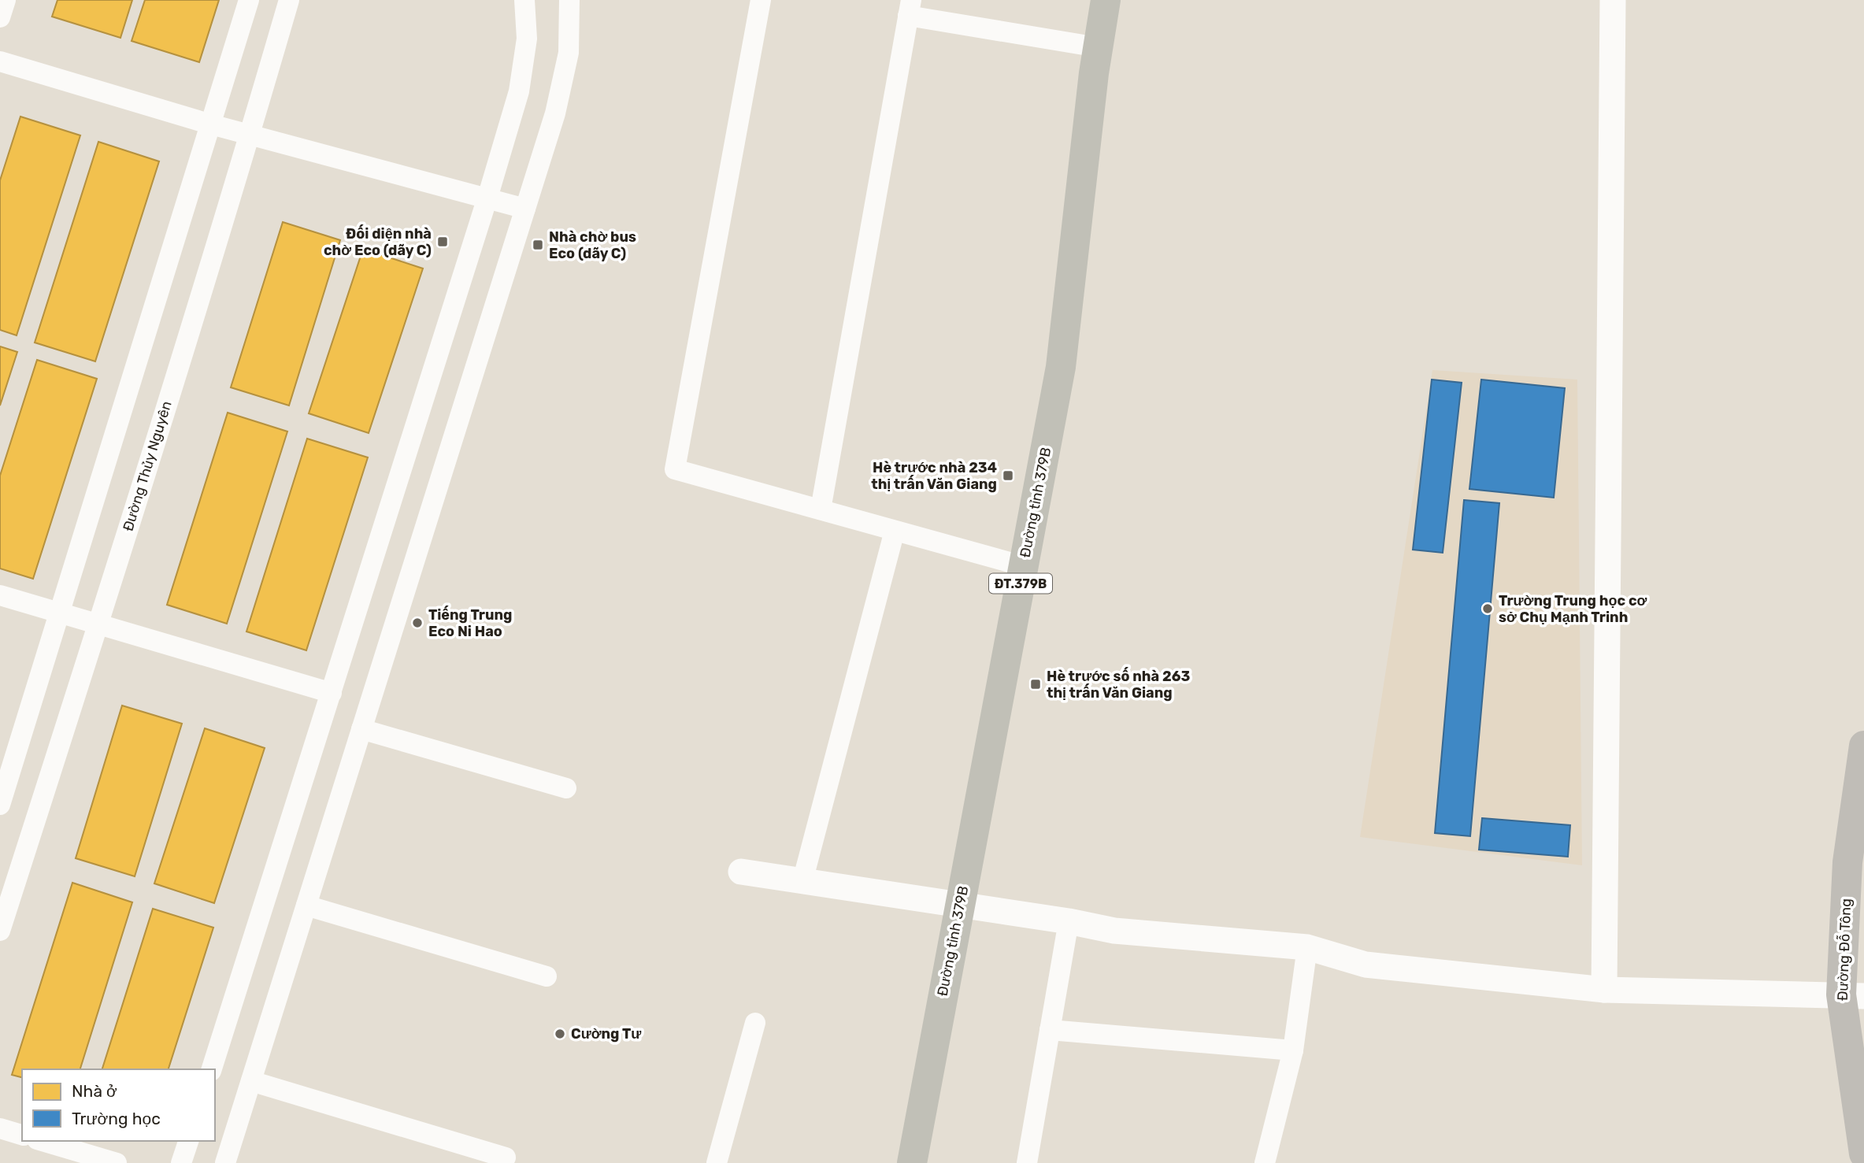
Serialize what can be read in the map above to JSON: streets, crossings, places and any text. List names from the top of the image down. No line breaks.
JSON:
{"streets":{"main road":["Đường tỉnh 379B","ĐT.379B","Đường Đỗ Tông"],"street":["Đường Thủy Nguyên"]},"places":{"transit":["Đối diện nhà chờ Eco (dãy C)","Nhà chờ bus Eco (dãy C)","Hè trước nhà 234 thị trấn Văn Giang","Hè trước số nhà 263 thị trấn Văn Giang"],"other":["Trường Trung học cơ sở Chụ Mạnh Trinh","Tiếng Trung Eco Ni Hao","Cường Tư"]},"legend":["Nhà ở","Trường học"]}
